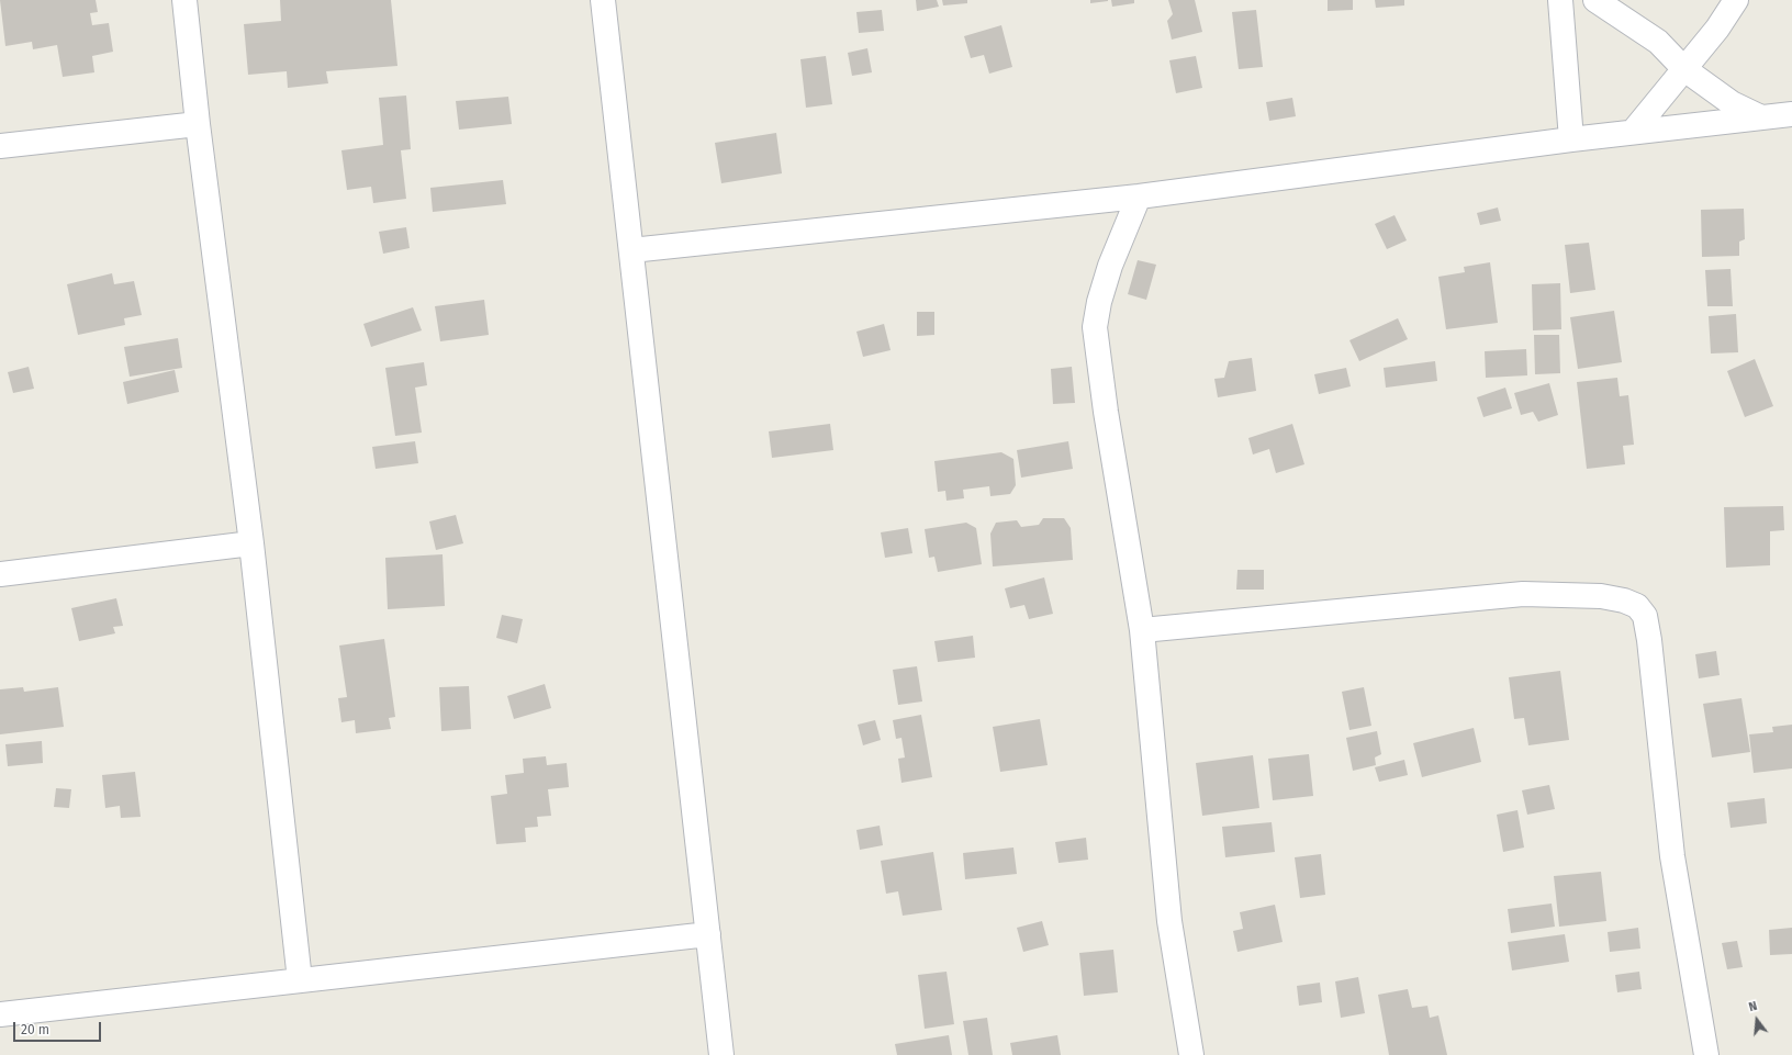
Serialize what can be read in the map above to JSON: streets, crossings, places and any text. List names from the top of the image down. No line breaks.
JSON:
{"scale_bar":"20 m","north":"top"}
